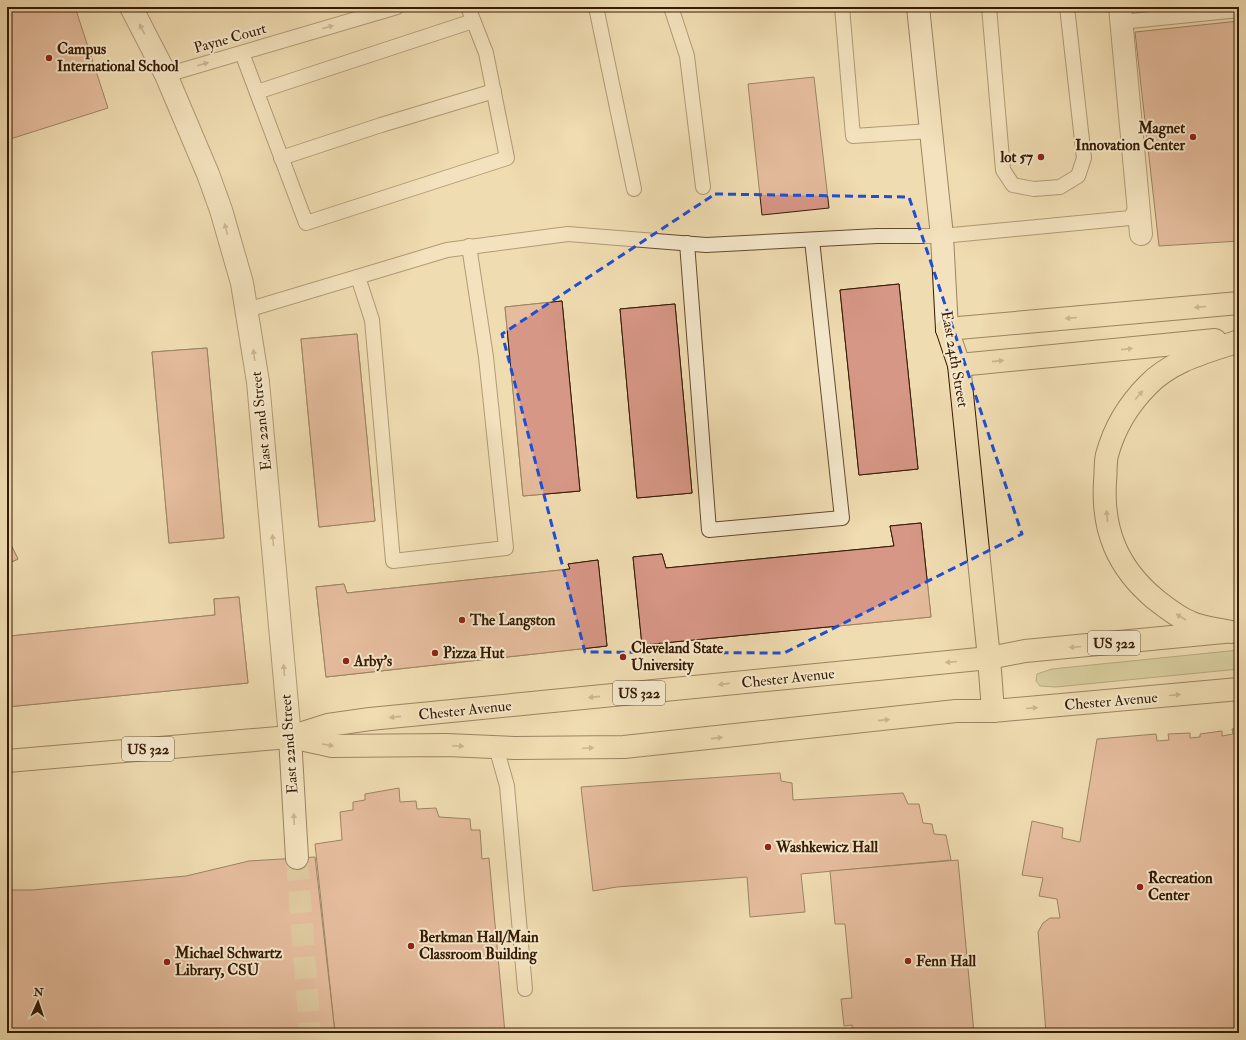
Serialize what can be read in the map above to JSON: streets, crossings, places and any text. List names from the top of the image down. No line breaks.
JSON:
{"streets":{"main road":["East 24th Street","US 322","Chester Avenue"],"street":["East 22nd Street"],"lane":["Payne Court"]},"crossings":[["Payne Court","East 22nd Street"],["East 24th Street","Chester Avenue"],["East 22nd Street","Chester Avenue"]],"one_way":["East 22nd Street"],"places":["Campus International School","Magnet Innovation Center","lot 57","The Langston","Pizza Hut","Cleveland State University","Arby's","Washkewicz Hall","Recreation Center","Berkman Hall/Main Classroom Building","Fenn Hall","Michael Schwartz Library, CSU"],"north":"top"}
